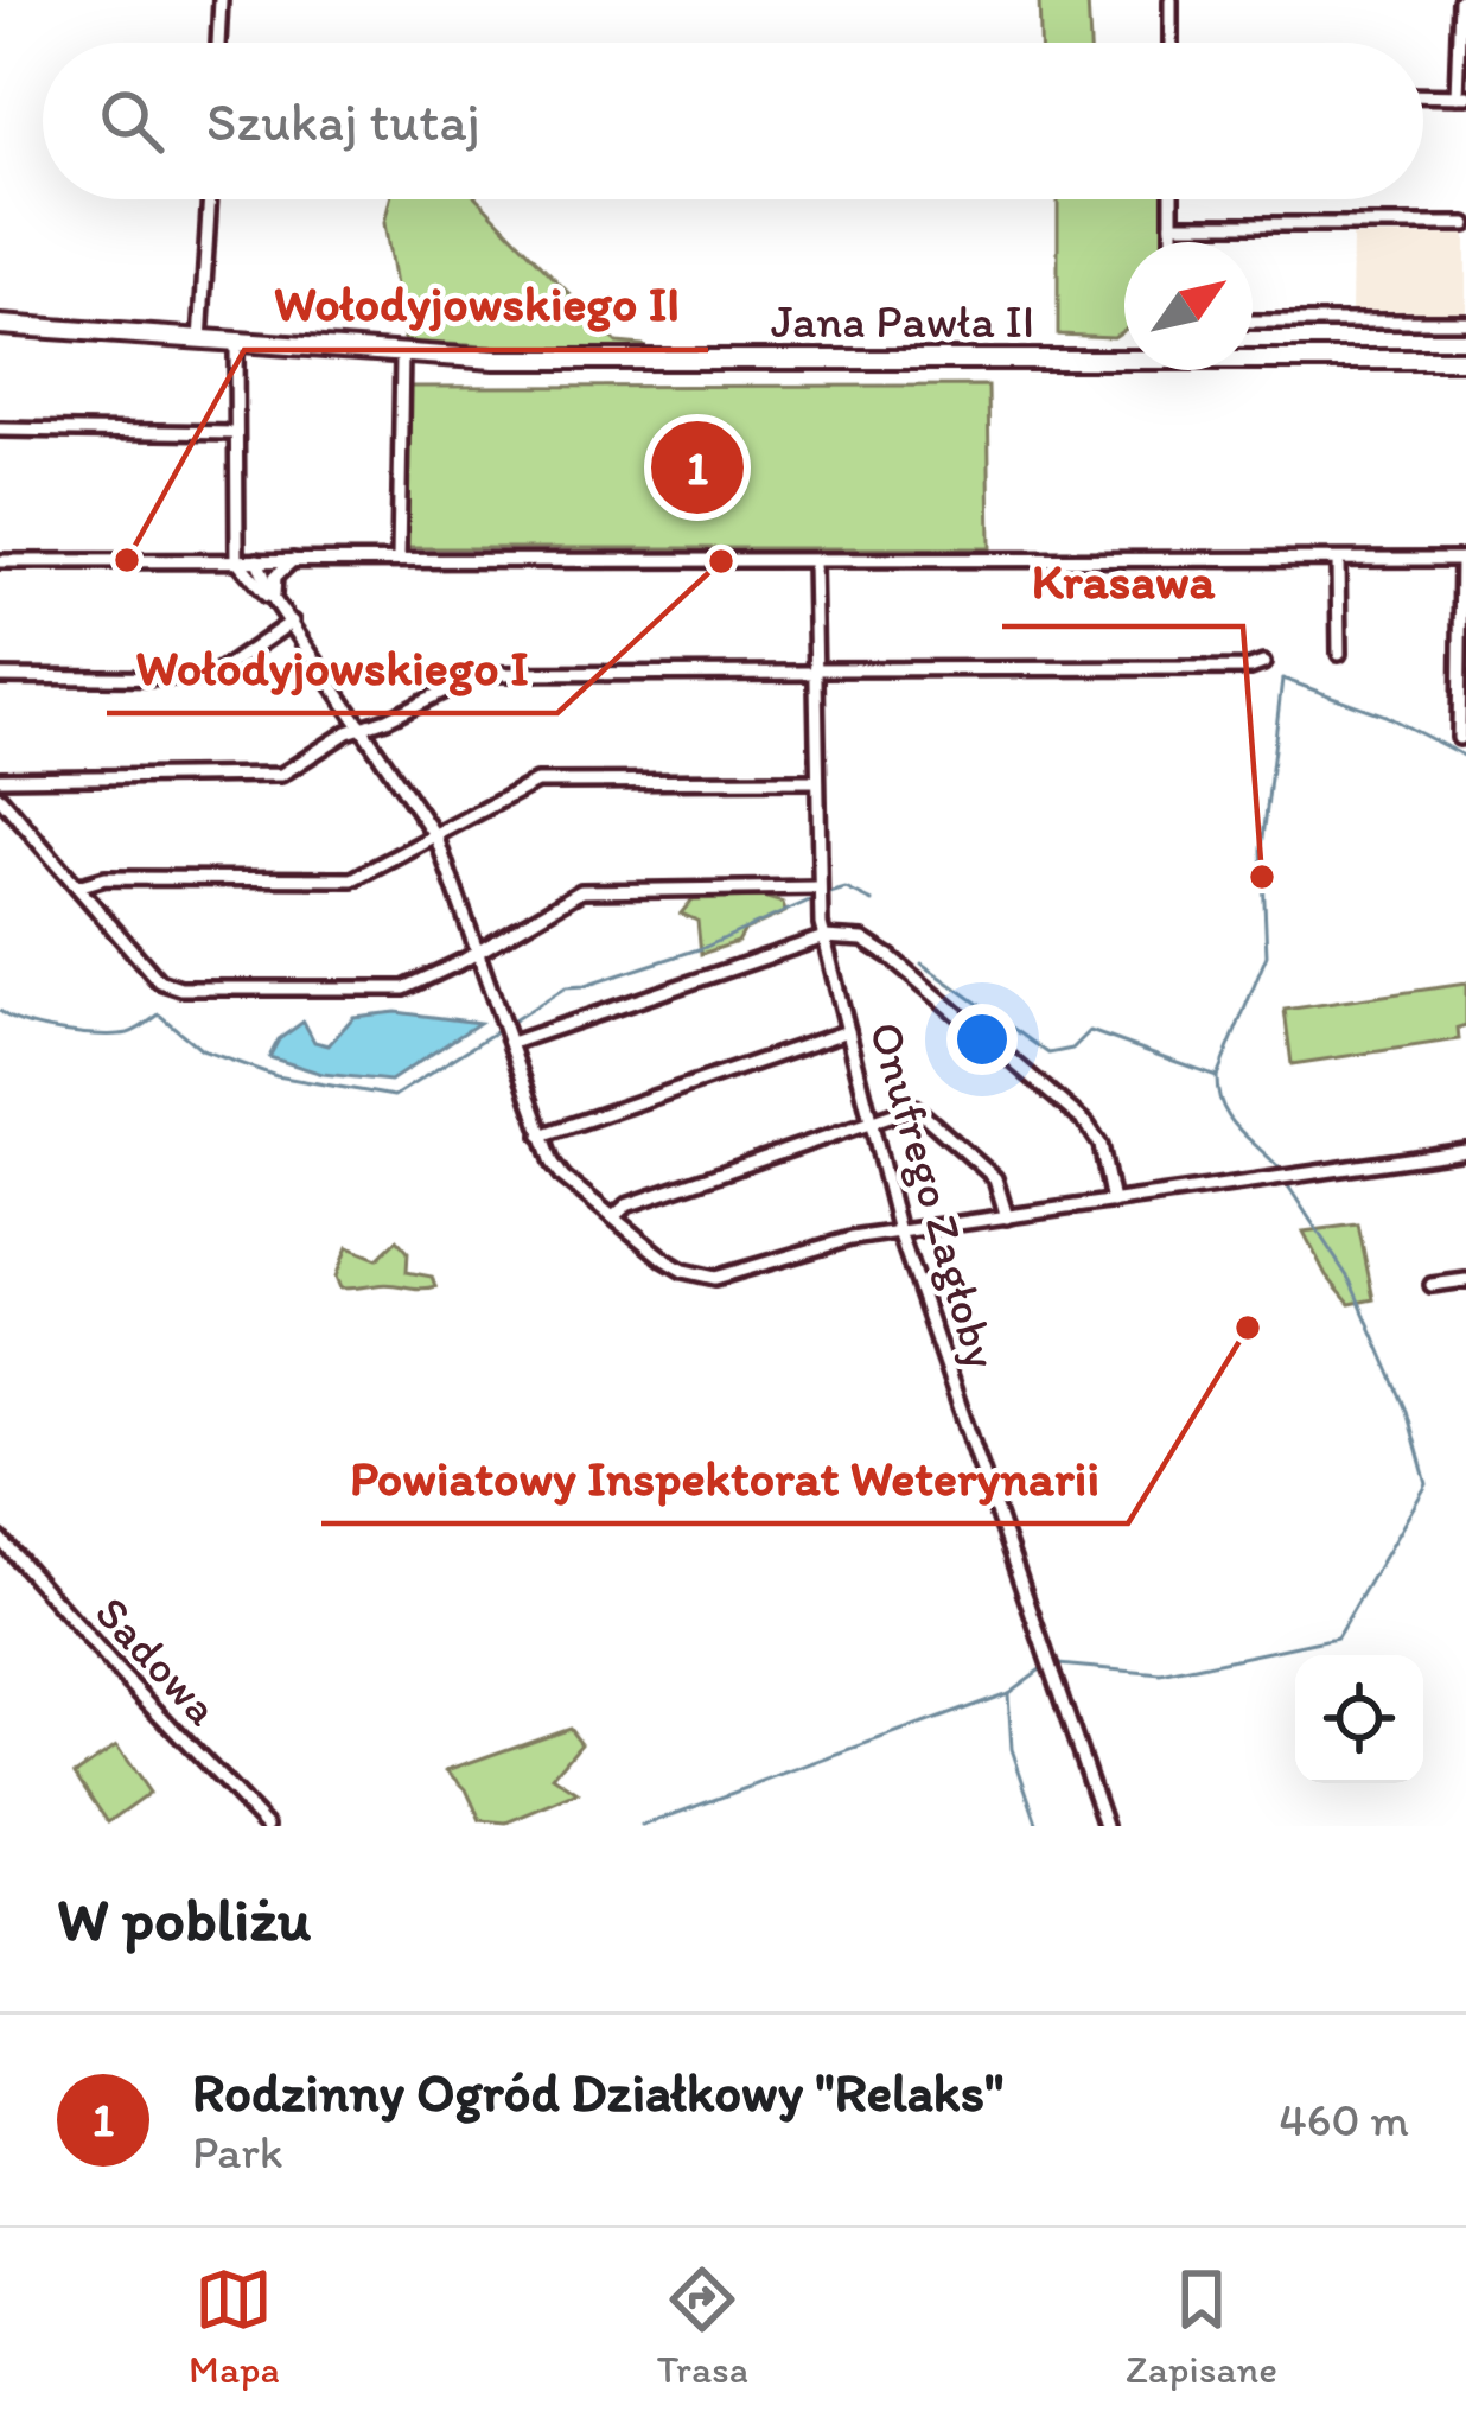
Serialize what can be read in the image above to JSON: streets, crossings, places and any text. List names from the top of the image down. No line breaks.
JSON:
{"streets":{"main road":["Jana Pawła II"],"street":["Onufrego Zagłoby","Sadowa"]},"places":["Wołodyjowskiego II","Wołodyjowskiego I","Krasawa","Powiatowy Inspektorat Weterynarii"],"north":"top right","page":{"search":"Szukaj tutaj","pins":"1","heading":"W pobliżu","list":[{"mark":"1","name":"Rodzinny Ogród Działkowy \"Relaks\"","note":"Park","value":"460 m"}],"nav":["Mapa","Trasa","Zapisane"]}}
